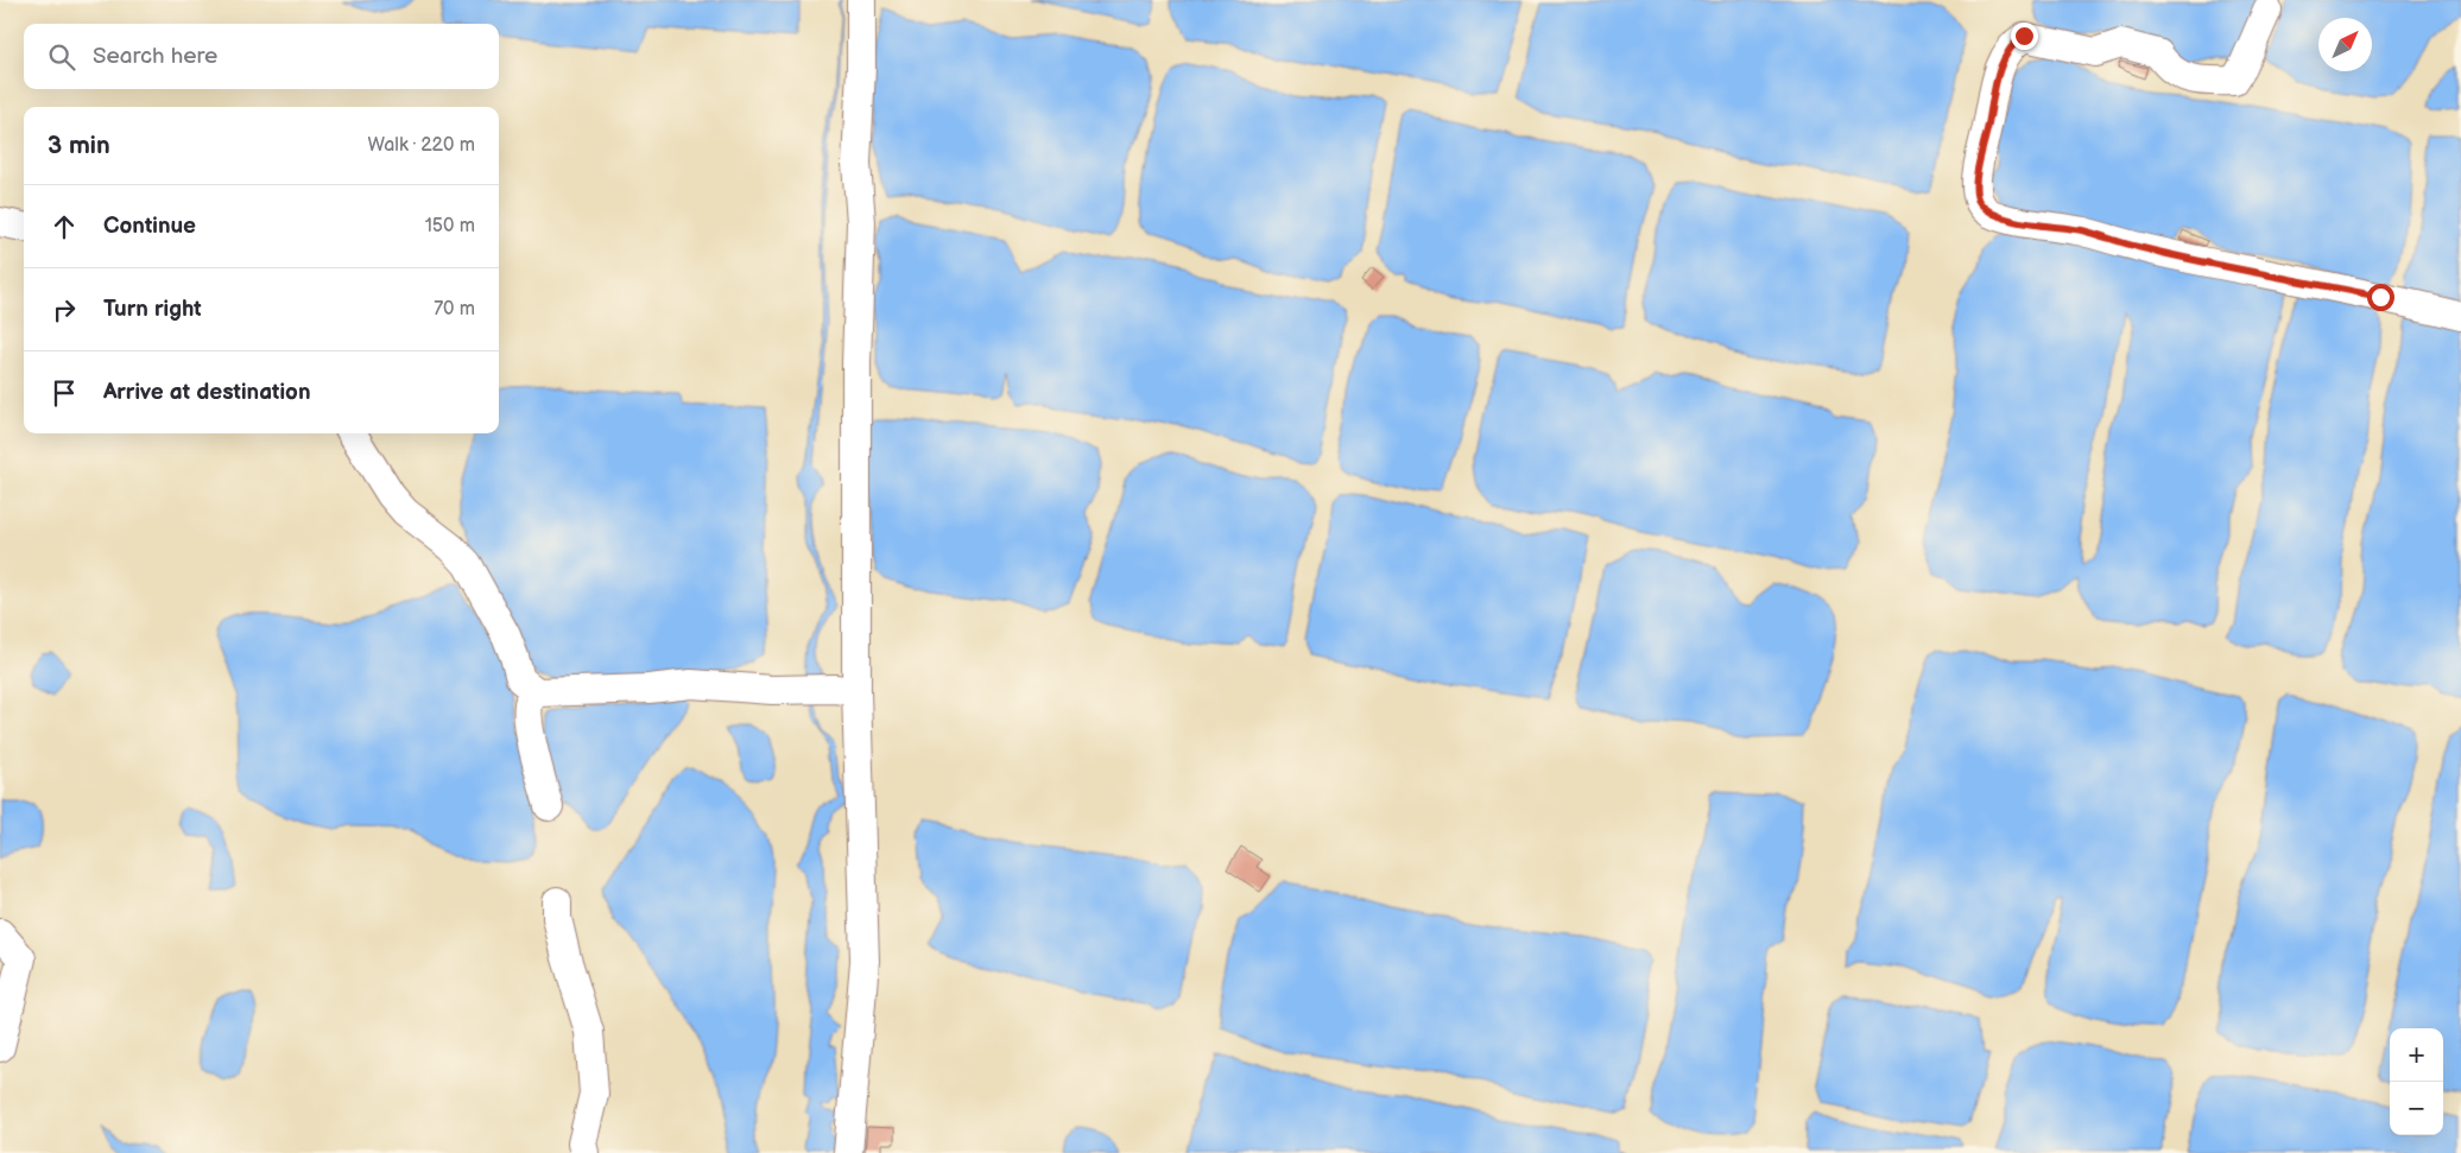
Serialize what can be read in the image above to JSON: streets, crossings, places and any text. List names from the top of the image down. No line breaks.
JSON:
{"north":"top right","page":{"search":"Search here","heading":["3 min","Walk · 220 m"],"list":[["Continue","150 m"],["Turn right","70 m"],"Arrive at destination"],"map_buttons":["+","−"]}}
